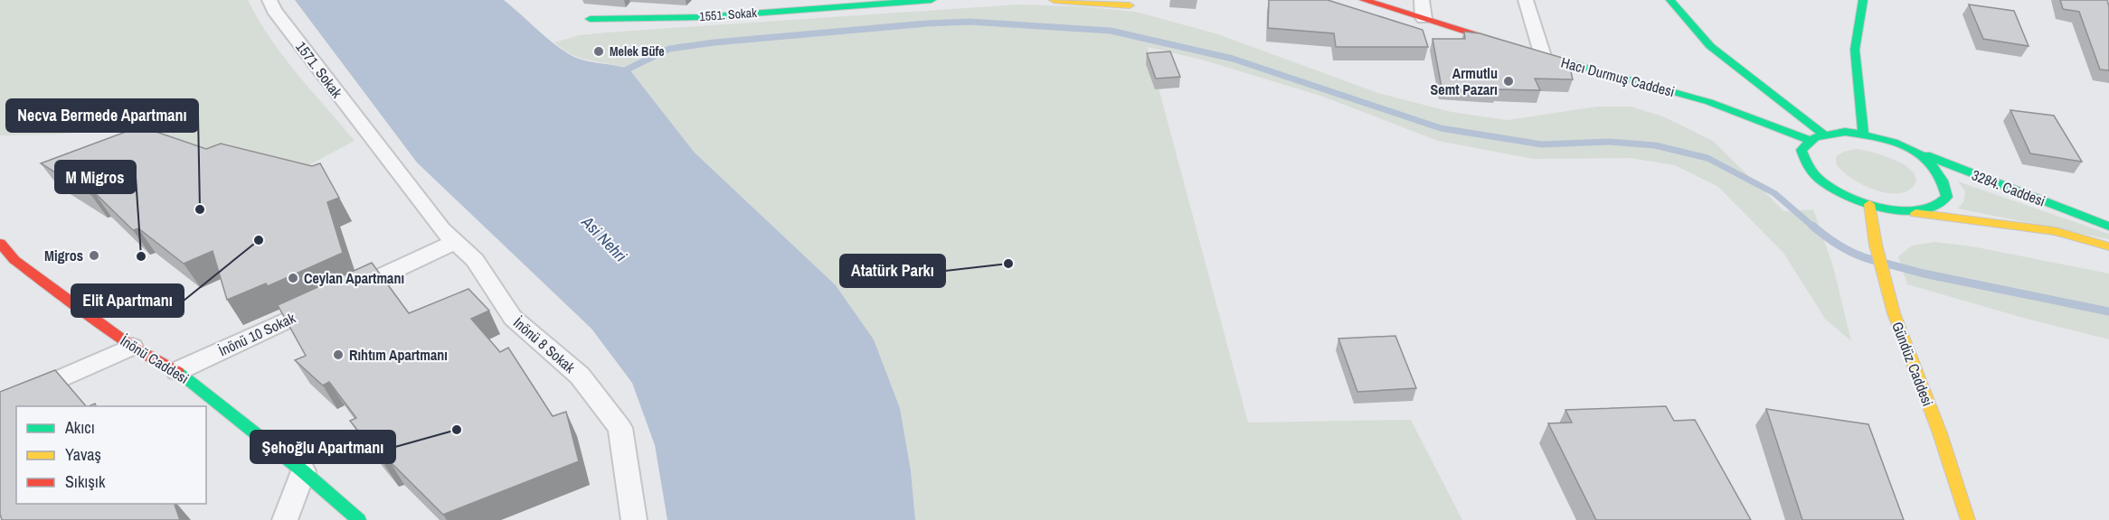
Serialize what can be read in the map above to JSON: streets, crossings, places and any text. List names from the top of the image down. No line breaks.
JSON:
{"streets":{"main road":["1551. Sokak","Hacı Durmuş Caddesi","3284. Caddesi","İnönü Caddesi","Gündüz Caddesi"],"street":["1571. Sokak","İnönü 10 Sokak","İnönü 8 Sokak"]},"crossings":[["1571. Sokak","İnönü 8 Sokak"],["İnönü 10 Sokak","İnönü 8 Sokak"],["İnönü 10 Sokak","İnönü Caddesi"]],"water":["Asi Nehri"],"places":["Melek Büfe","Armutlu Semt Pazarı","Necva Bermede Apartmanı","Elit Apartmanı","Migros","M Migros","Atatürk Parkı","Ceylan Apartmanı","Rıhtım Apartmanı","Şehoğlu Apartmanı"],"legend":["Akıcı","Yavaş","Sıkışık"]}
